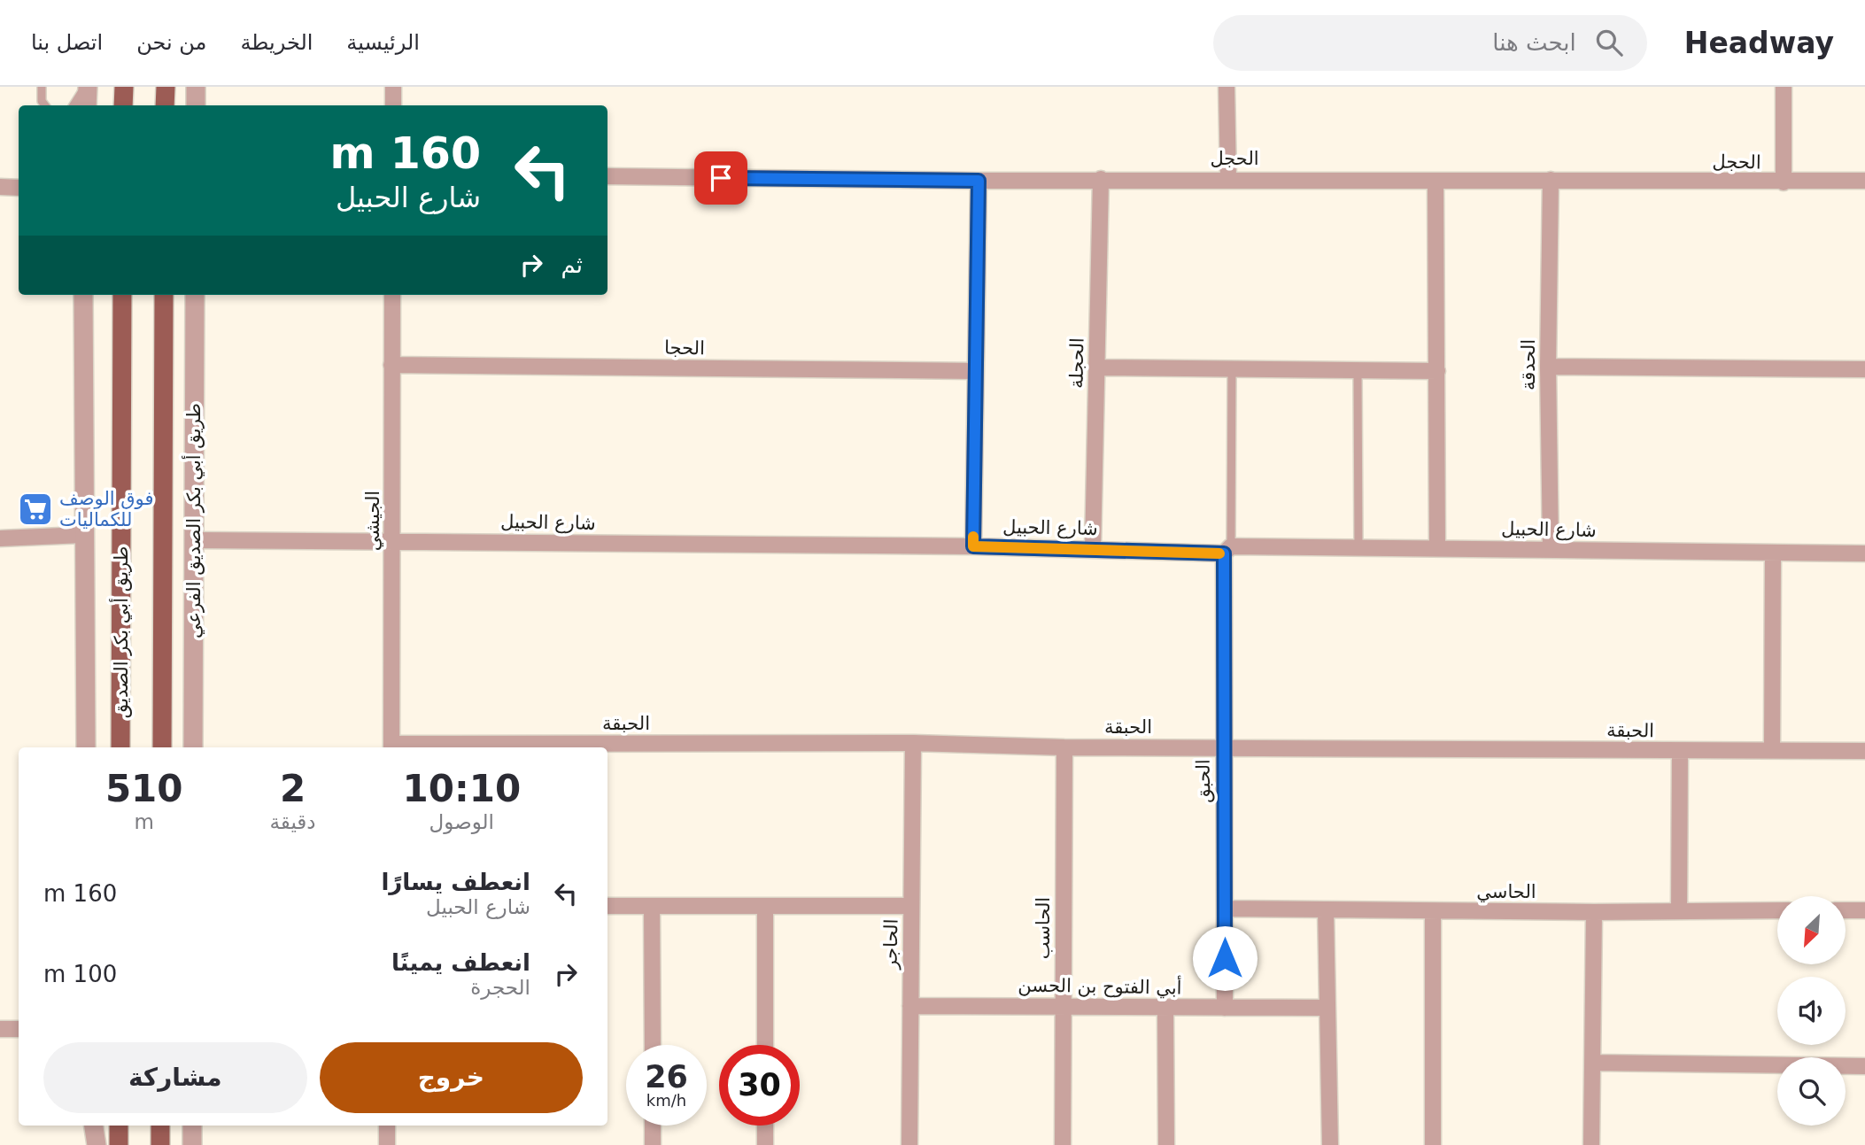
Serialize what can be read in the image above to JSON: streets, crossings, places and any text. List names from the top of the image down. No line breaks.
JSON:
{"streets":{"main road":["طريق أبي بكر الصديق"],"street":["الحجل","الحجا","الحجلة","الحدقة","طريق أبي بكر الصديق الفرعي","الجيشي","شارع الحبيل","الحبقة","الحبق","الحاسي","الحاسب","الحاجر","أبي الفتوح بن الحسن"]},"crossings":[["الحجل","الحجلة"],["الحجل","الحدقة"],["الحجا","الجيشي"],["الحجلة","شارع الحبيل"],["الحدقة","شارع الحبيل"],["طريق أبي بكر الصديق الفرعي","شارع الحبيل"],["الجيشي","شارع الحبيل"],["الجيشي","الحبقة"],["شارع الحبيل","الحبق"],["الحبقة","الحبق"],["الحبقة","الحاسب"],["الحبقة","الحاجر"],["الحبق","الحاسي"],["الحبق","أبي الفتوح بن الحسن"],["الحاسب","أبي الفتوح بن الحسن"],["الحاجر","أبي الفتوح بن الحسن"]],"places":{"supermarket":["فوق الوصف للكماليات"]},"north":"bottom left","page":{"header":"Headway","search":"ابحث هنا","nav":["الرئيسية","الخريطة","من نحن","اتصل بنا"],"turn":["160 m","شارع الحبيل"],"then":"ثم","eta":["10:10","الوصول","2","دقيقة","510","m"],"list":[{"name":"انعطف يسارًا","note":"شارع الحبيل","value":"160 m"},{"name":"انعطف يمينًا","note":"الحجرة","value":"100 m"}],"buttons":["خروج","مشاركة"],"speed":"26 km/h","limit":"30"}}
